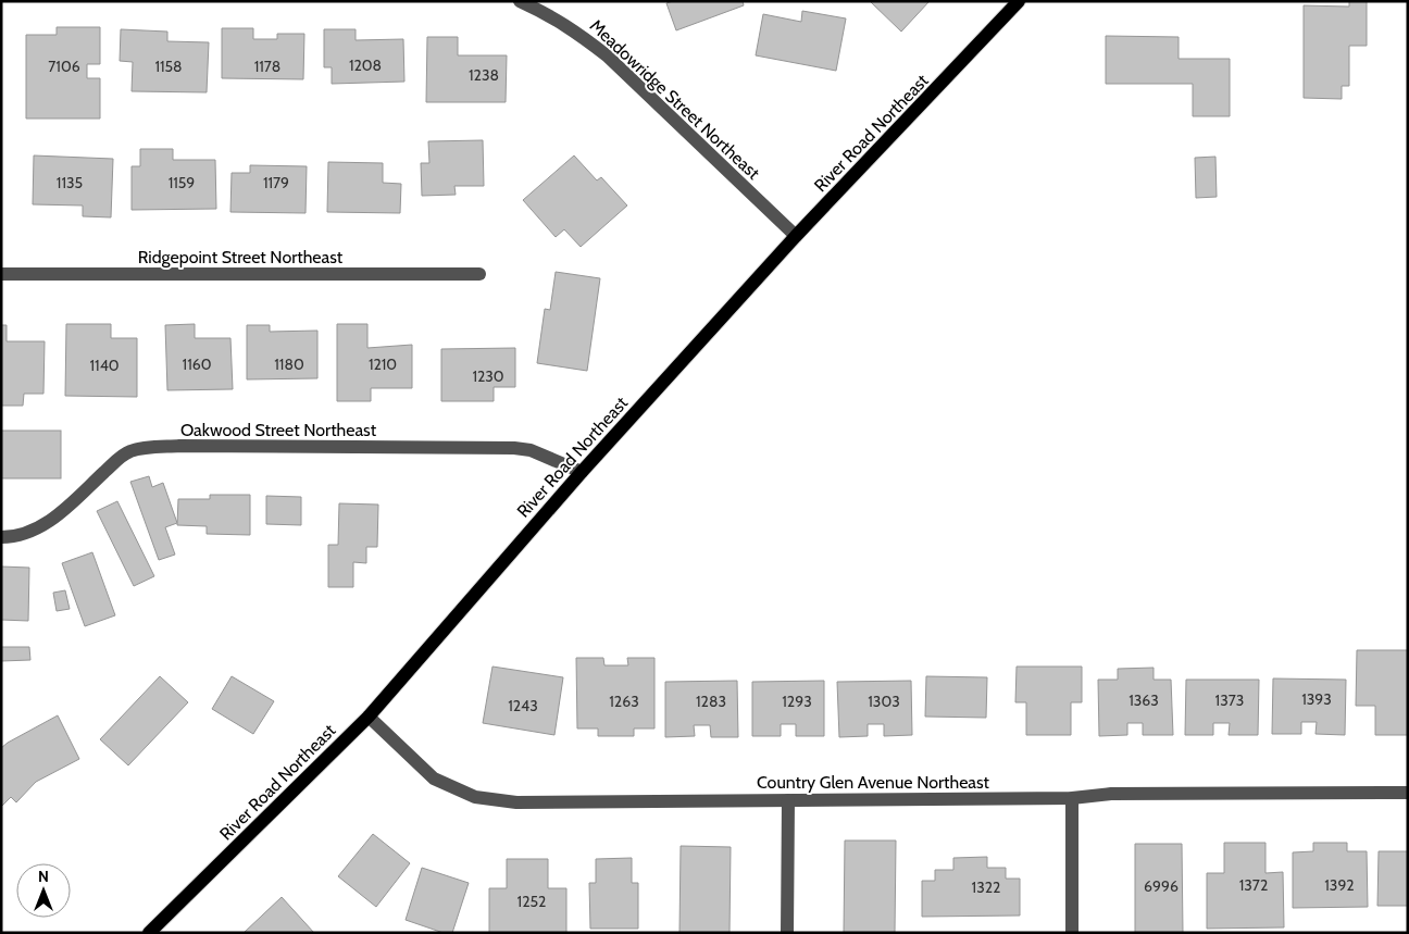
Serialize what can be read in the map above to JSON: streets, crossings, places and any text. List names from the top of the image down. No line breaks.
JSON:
{"streets":{"main road":["River Road Northeast"],"street":["Meadowridge Street Northeast","Ridgepoint Street Northeast","Oakwood Street Northeast","Country Glen Avenue Northeast"]},"crossings":[["Meadowridge Street Northeast","River Road Northeast"],["River Road Northeast","Oakwood Street Northeast"],["River Road Northeast","Country Glen Avenue Northeast"]],"house_numbers":["1208","7106","1158","1178","1238","1135","1159","1179","1160","1180","1210","1140","1230","1393","1363","1373","1263","1283","1293","1303","1243","1372","1392","6996","1322","1252"],"north":"top"}
